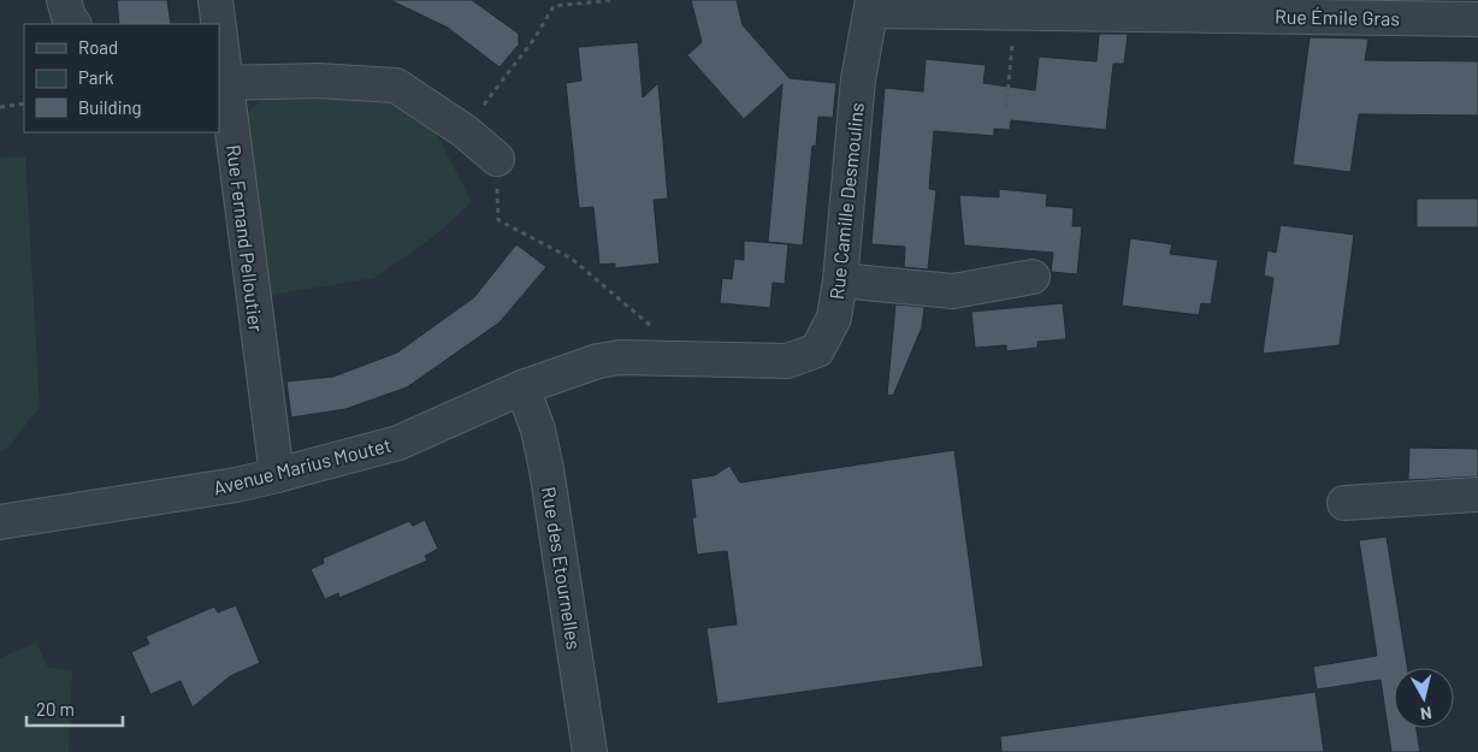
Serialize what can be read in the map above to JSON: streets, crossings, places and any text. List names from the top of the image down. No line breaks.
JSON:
{"streets":{"street":["Rue Émile Gras","Rue Camille Desmoulins","Rue Fernand Pelloutier","Avenue Marius Moutet","Rue des Etournelles"]},"crossings":[["Rue Émile Gras","Rue Camille Desmoulins"],["Rue Camille Desmoulins","Avenue Marius Moutet"],["Rue Camille Desmoulins","Rue des Etournelles"],["Rue Fernand Pelloutier","Avenue Marius Moutet"],["Avenue Marius Moutet","Rue des Etournelles"]],"legend":["Road","Park","Building"],"scale_bar":"20 m","north":"bottom"}
